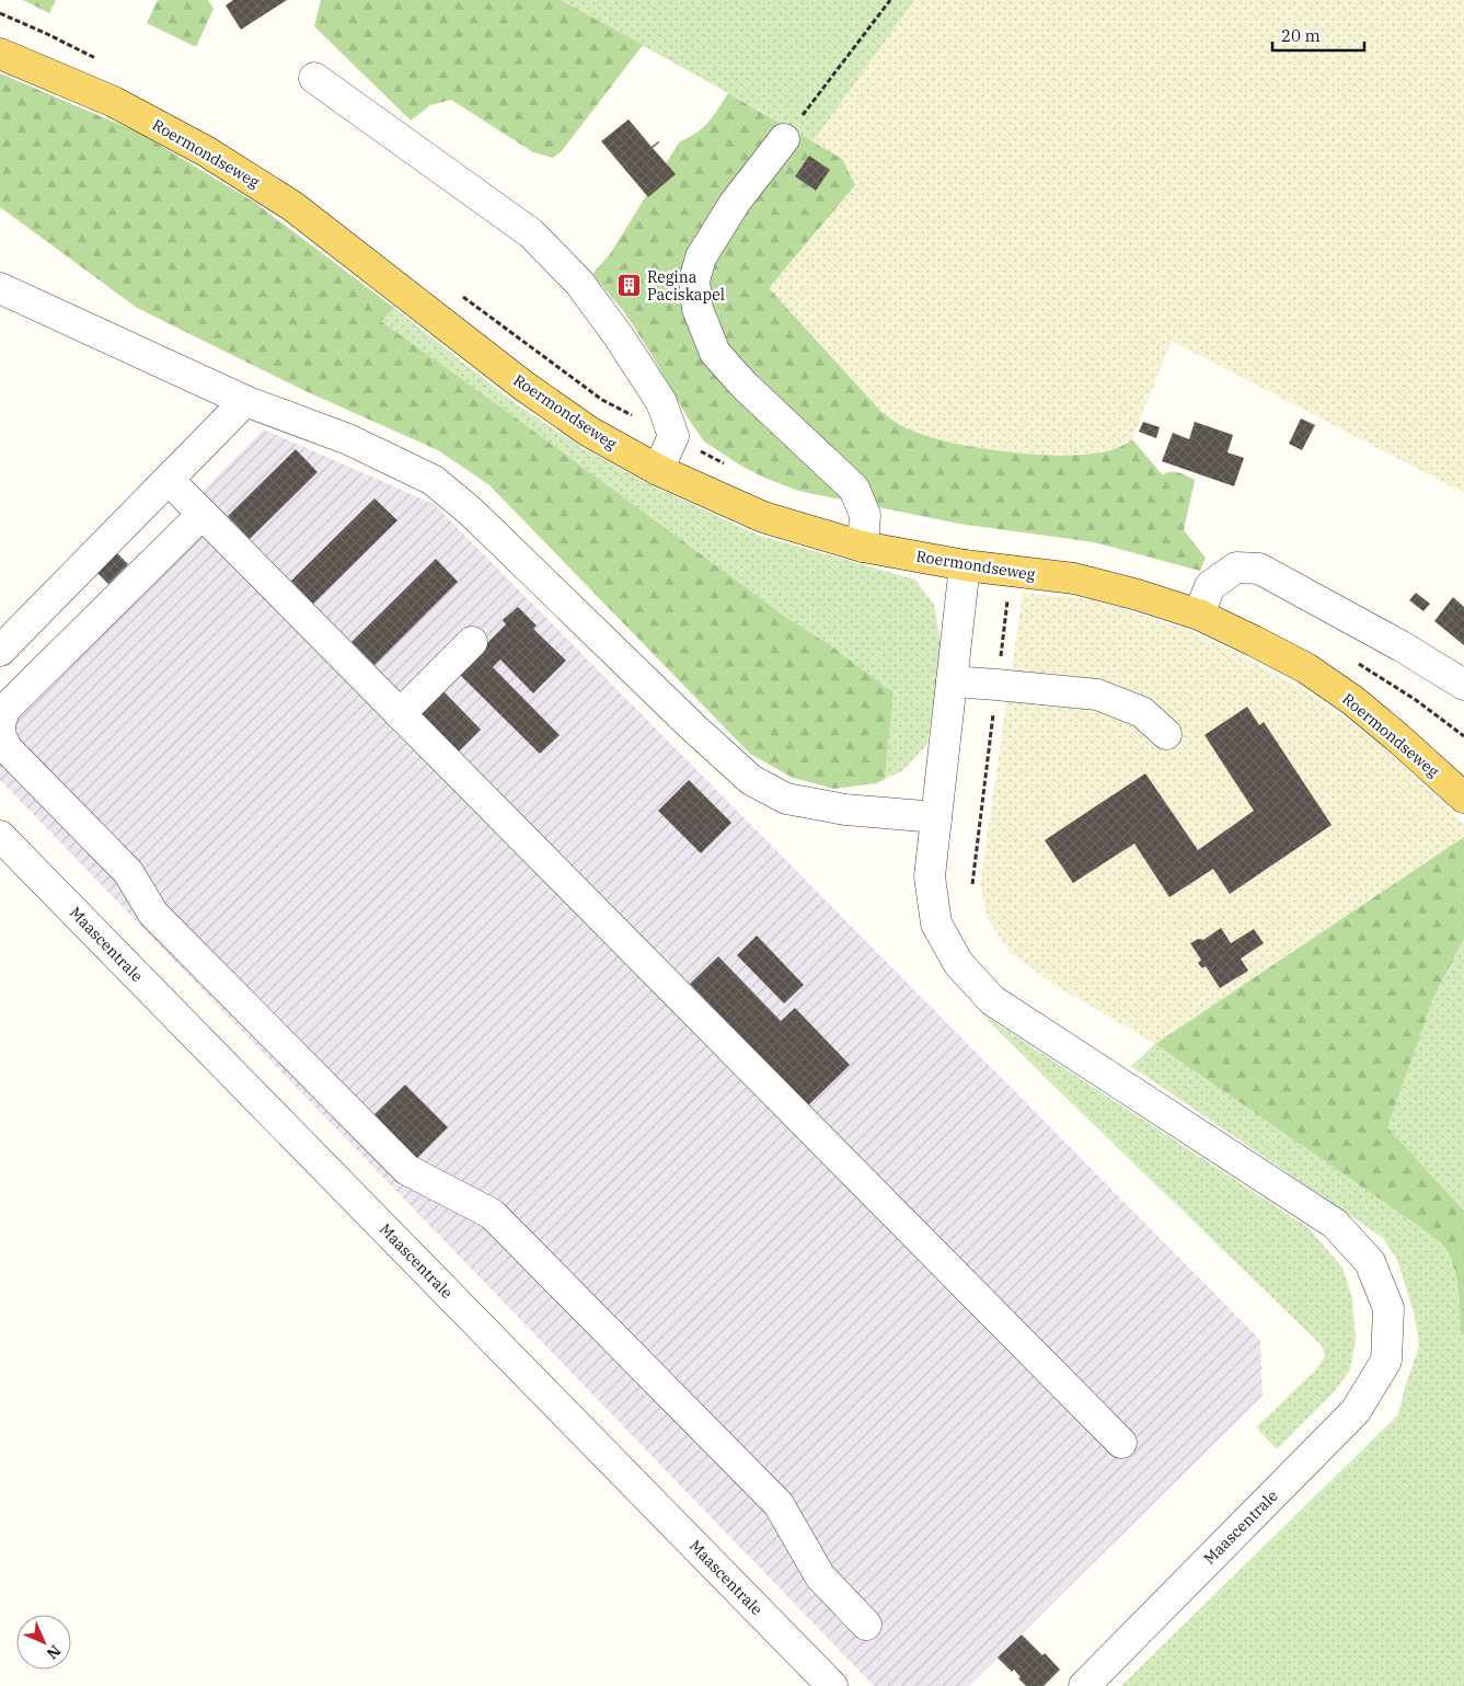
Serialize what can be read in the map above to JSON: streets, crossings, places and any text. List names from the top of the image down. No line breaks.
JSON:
{"streets":{"main road":["Roermondseweg"],"street":["Maascentrale"]},"places":{"building":["Regina Paciskapel"]},"scale_bar":"20 m","north":"bottom right"}
